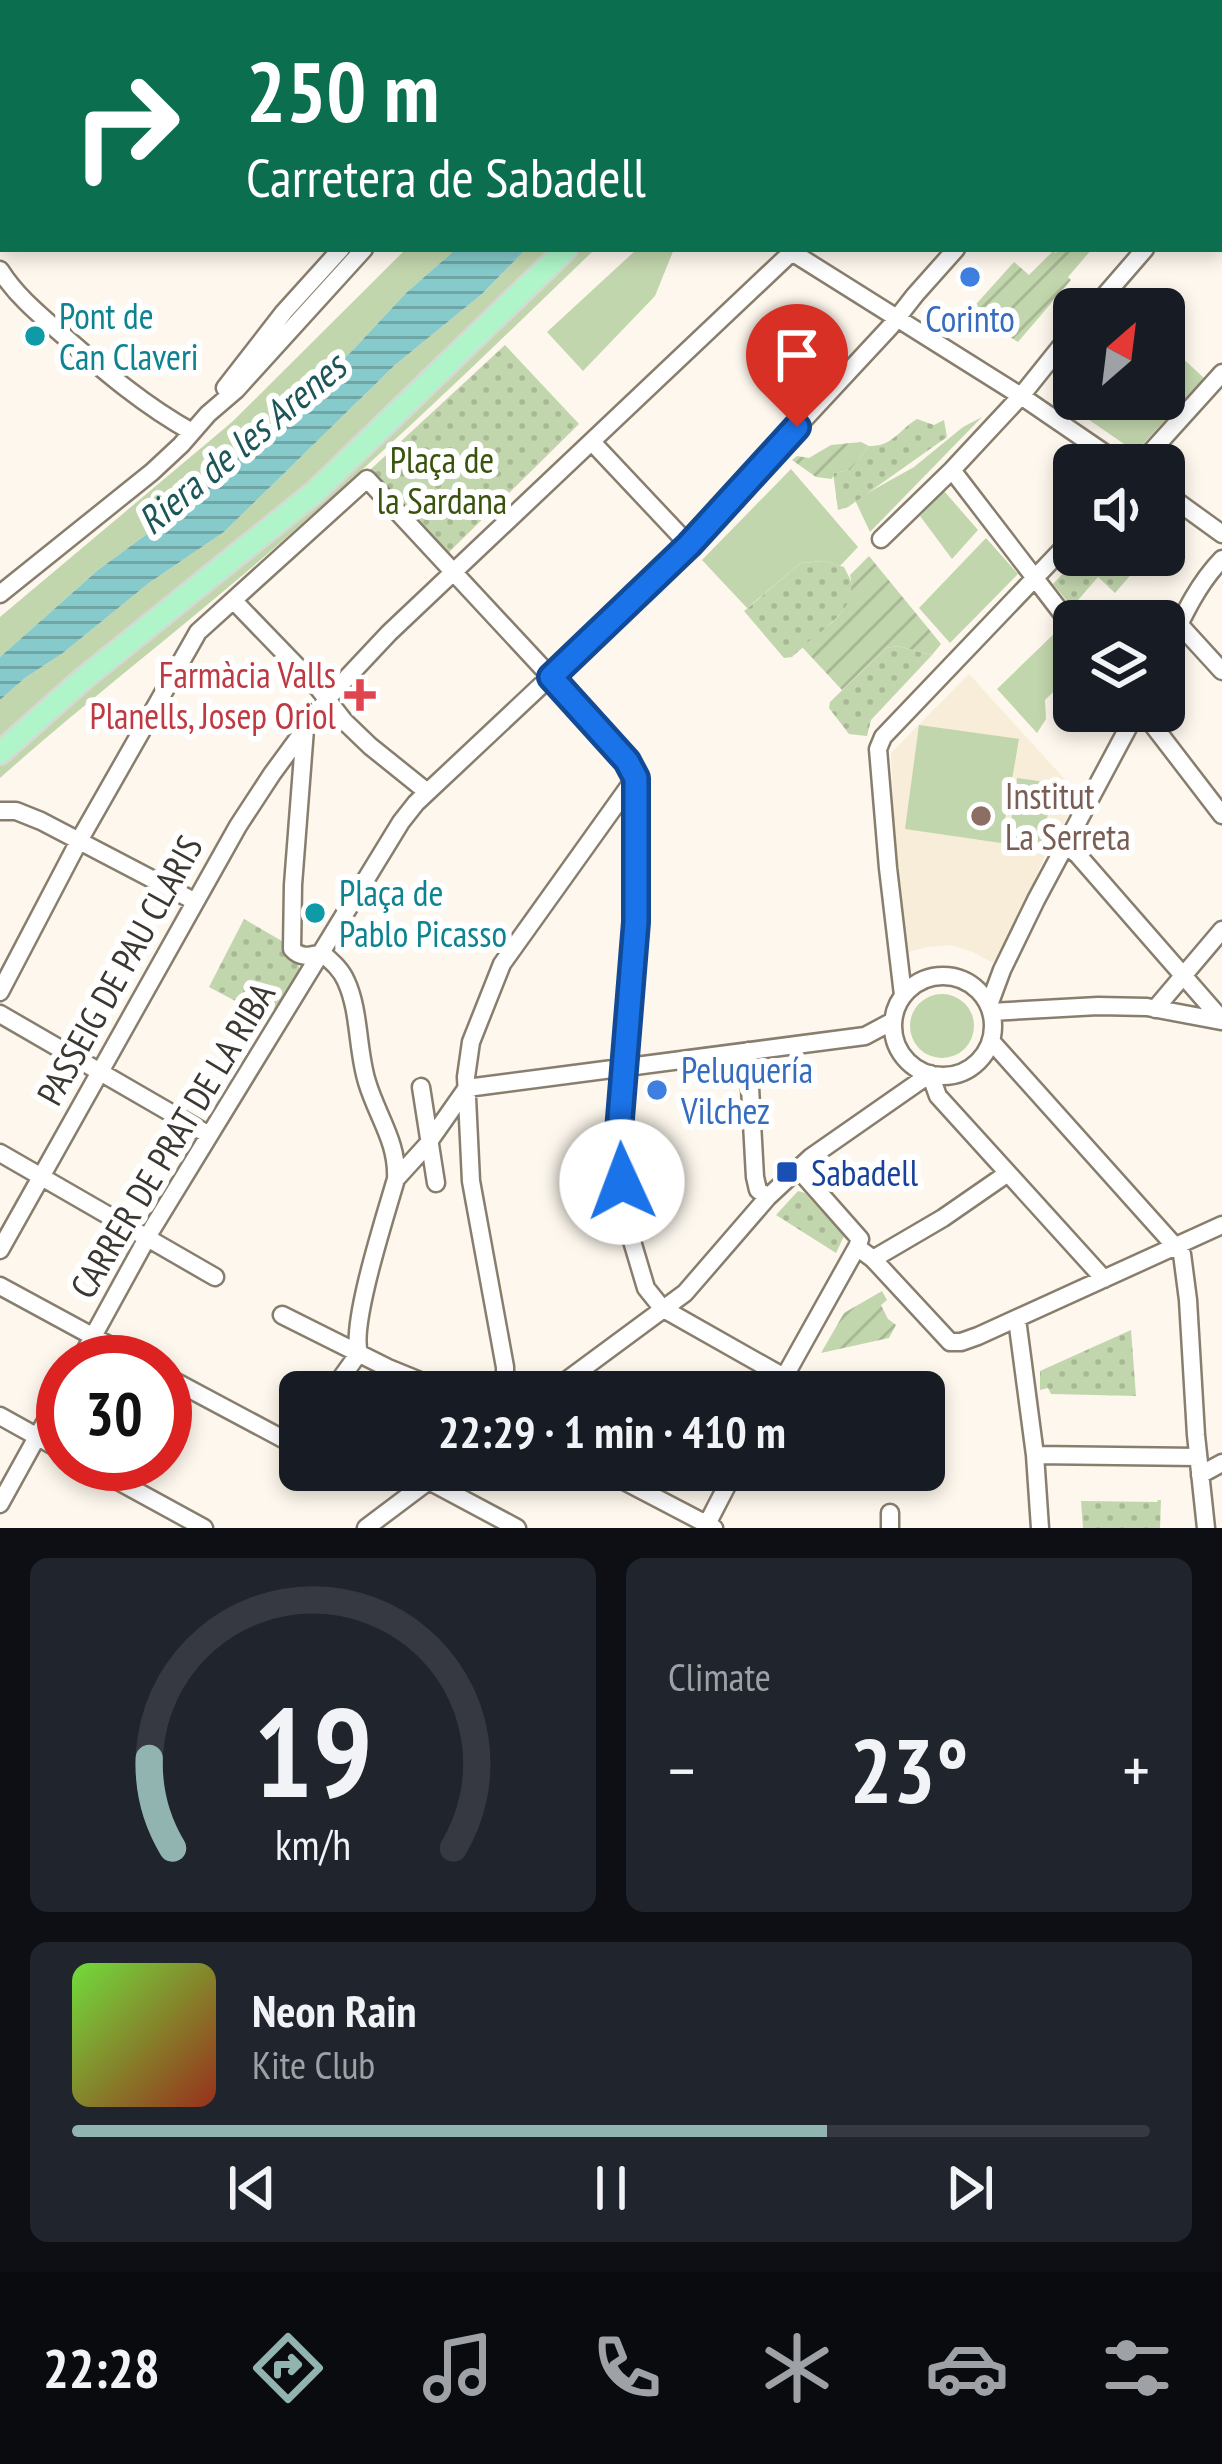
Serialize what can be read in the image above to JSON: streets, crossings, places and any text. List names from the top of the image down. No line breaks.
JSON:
{"streets":{"street":["PASSEIG DE PAU CLARIS","CARRER DE PRAT DE LA RIBA"]},"water":["Riera de les Arenes"],"parks":["Plaça de la Sardana"],"places":{"other":["Corinto","Pont de Can Claveri","Institut La Serreta","Plaça de Pablo Picasso","Peluquería Vilchez"],"health":["Farmàcia Valls Planells, Josep Oriol"],"transit":["Sabadell"]},"north":"top right","page":{"turn":["250 m","Carretera de Sabadell"],"limit":"30","trip":"22:29 · 1 min · 410 m","tile":"Climate","heat":["−","23°","+"],"song":["Neon Rain","Kite Club"],"tabs":"22:28","gauge":["19","km/h"]}}
